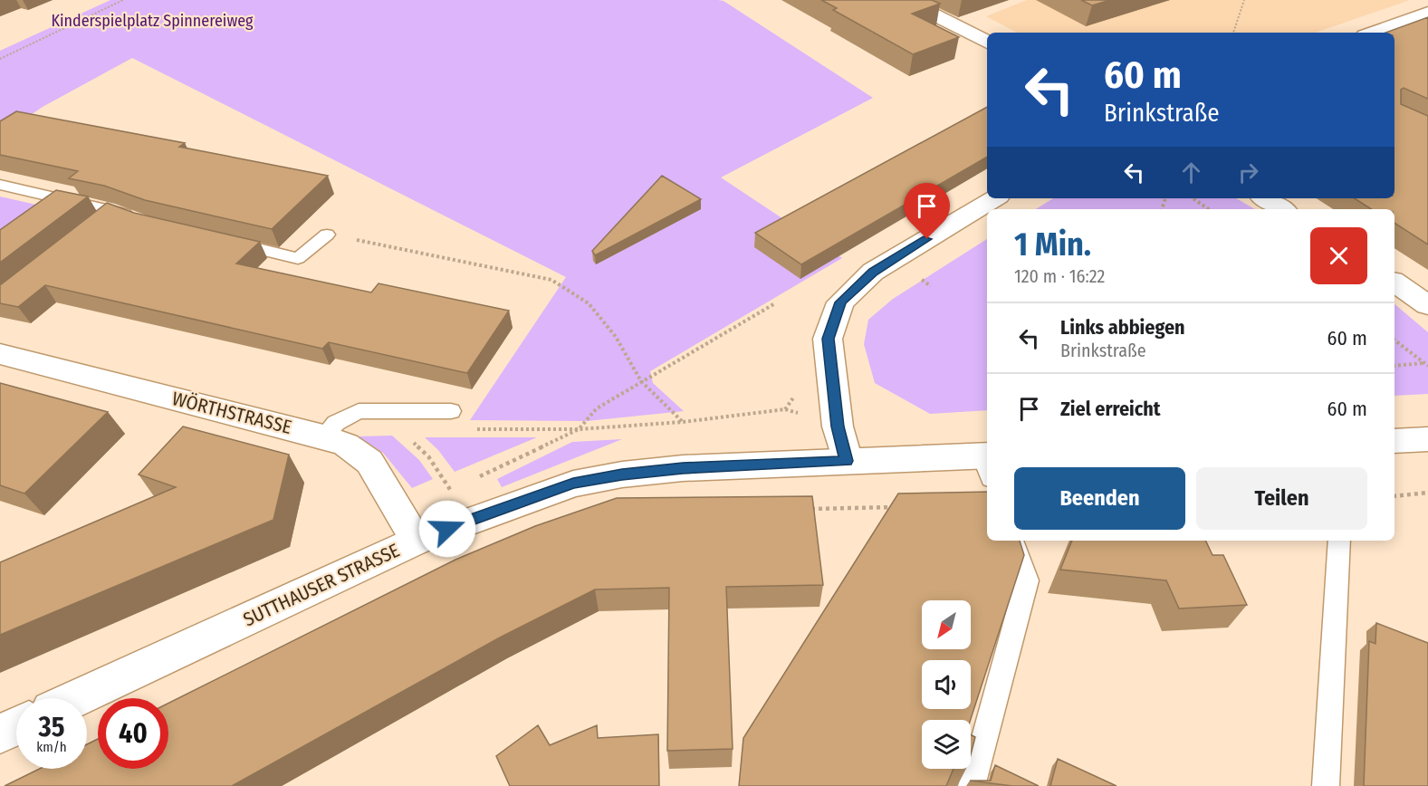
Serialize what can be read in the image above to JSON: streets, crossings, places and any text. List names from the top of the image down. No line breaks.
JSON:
{"streets":{"street":["WÖRTHSTRASSE","SUTTHAUSER STRASSE"]},"crossings":[["WÖRTHSTRASSE","SUTTHAUSER STRASSE"]],"parks":["Kinderspielplatz Spinnereiweg"],"north":"bottom left","page":{"turn":["60 m","Brinkstraße"],"heading":["1 Min.","120 m · 16:22"],"list":[{"name":"Links abbiegen","note":"Brinkstraße","value":"60 m"},{"name":"Ziel erreicht","value":"60 m"}],"buttons":["Beenden","Teilen"],"speed":"35 km/h","limit":"40"}}
